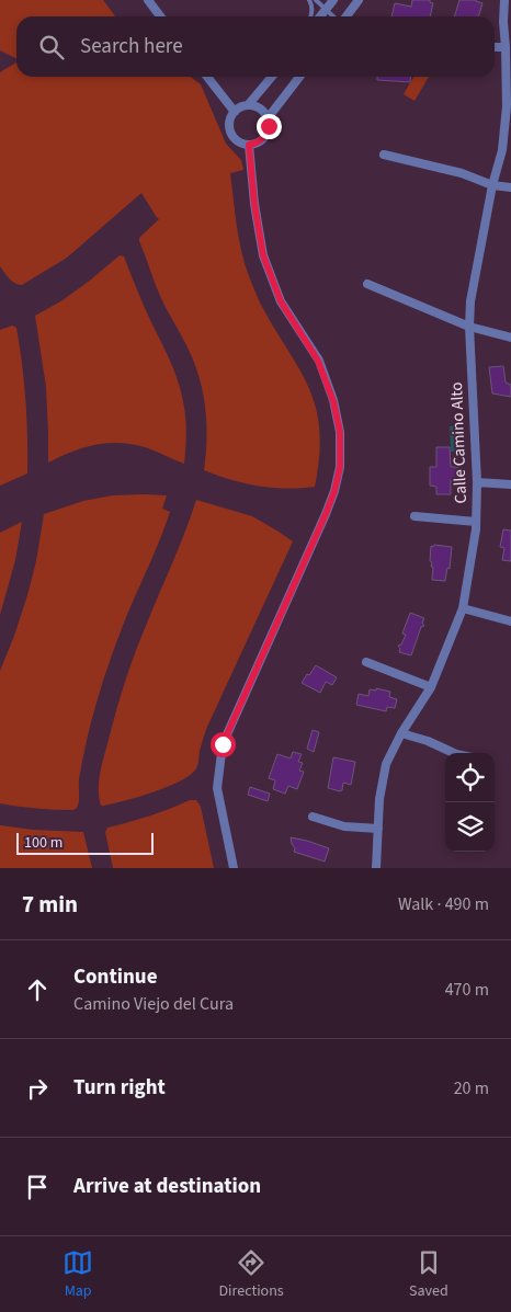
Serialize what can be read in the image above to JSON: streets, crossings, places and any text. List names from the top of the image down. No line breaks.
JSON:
{"streets":{"street":["Calle Camino Alto"]},"scale_bar":"100 m","page":{"search":"Search here","scale":"100 m","heading":["7 min","Walk · 490 m"],"list":[["Continue","Camino Viejo del Cura","470 m"],["Turn right","20 m"],"Arrive at destination"],"nav":["Map","Directions","Saved"]}}
